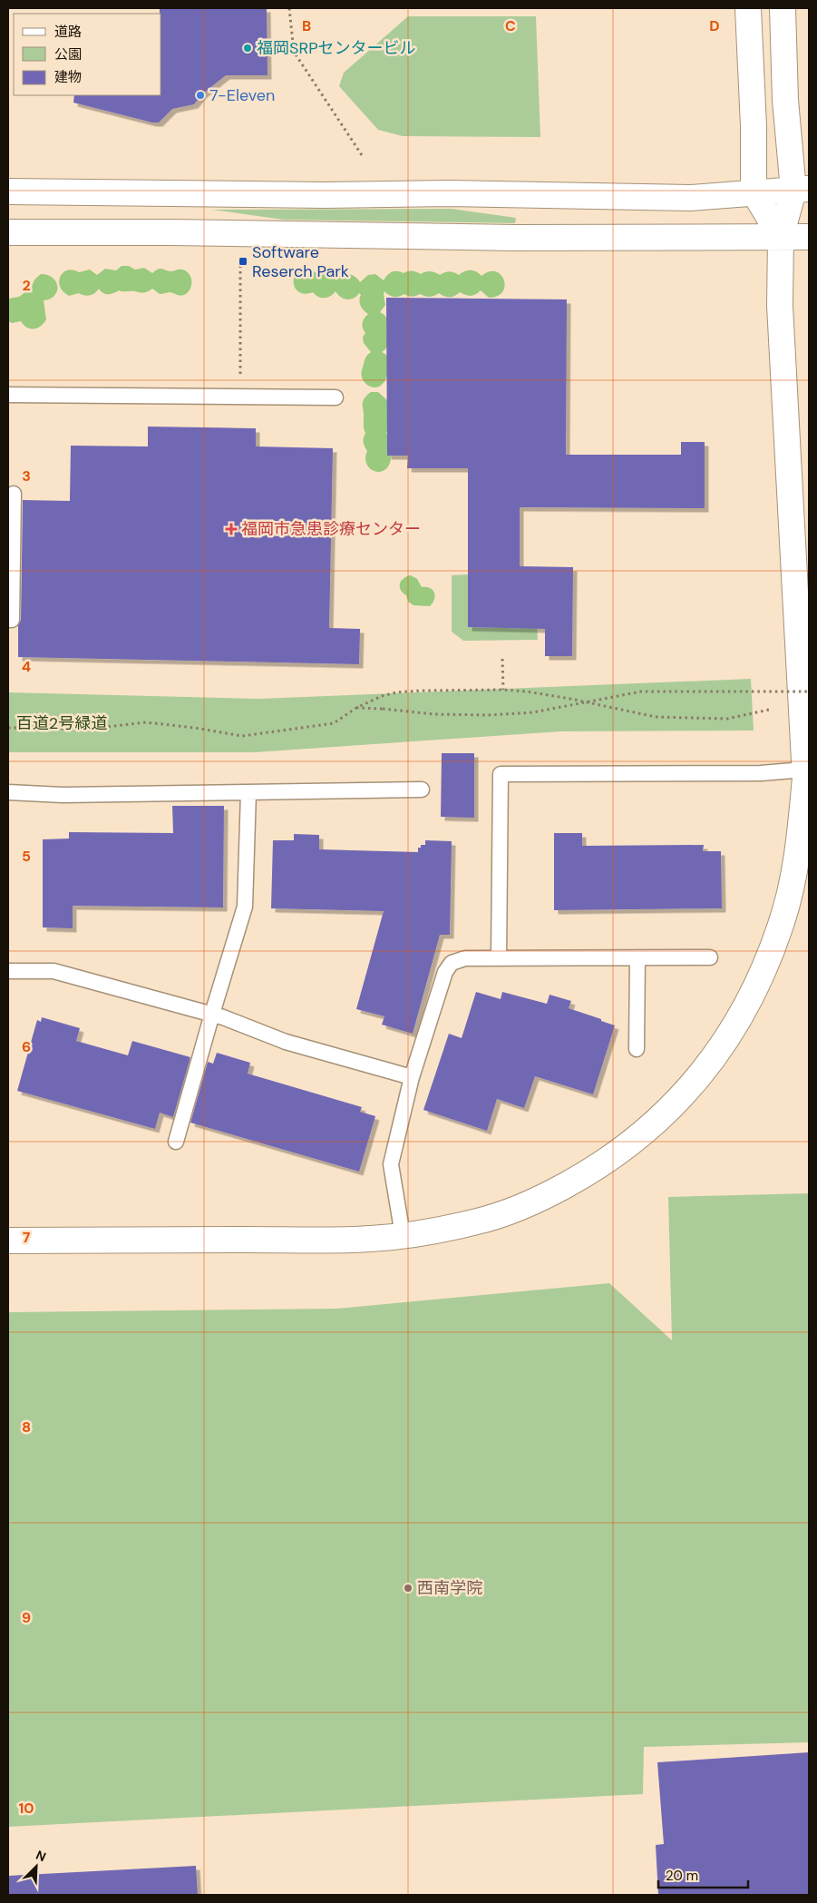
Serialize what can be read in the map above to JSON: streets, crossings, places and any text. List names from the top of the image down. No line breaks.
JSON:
{"parks":["百道2号緑道"],"places":{"other":["福岡SRPセンタービル","7-Eleven","西南学院"],"transit":["Software Reserch Park"],"health":["福岡市急患診療センター"]},"legend":["道路","公園","建物"],"scale_bar":"20 m","north":"top right","grid":{"columns":["B","C","D"],"rows":["2","3","4","5","6","7","8","9","10"]}}
